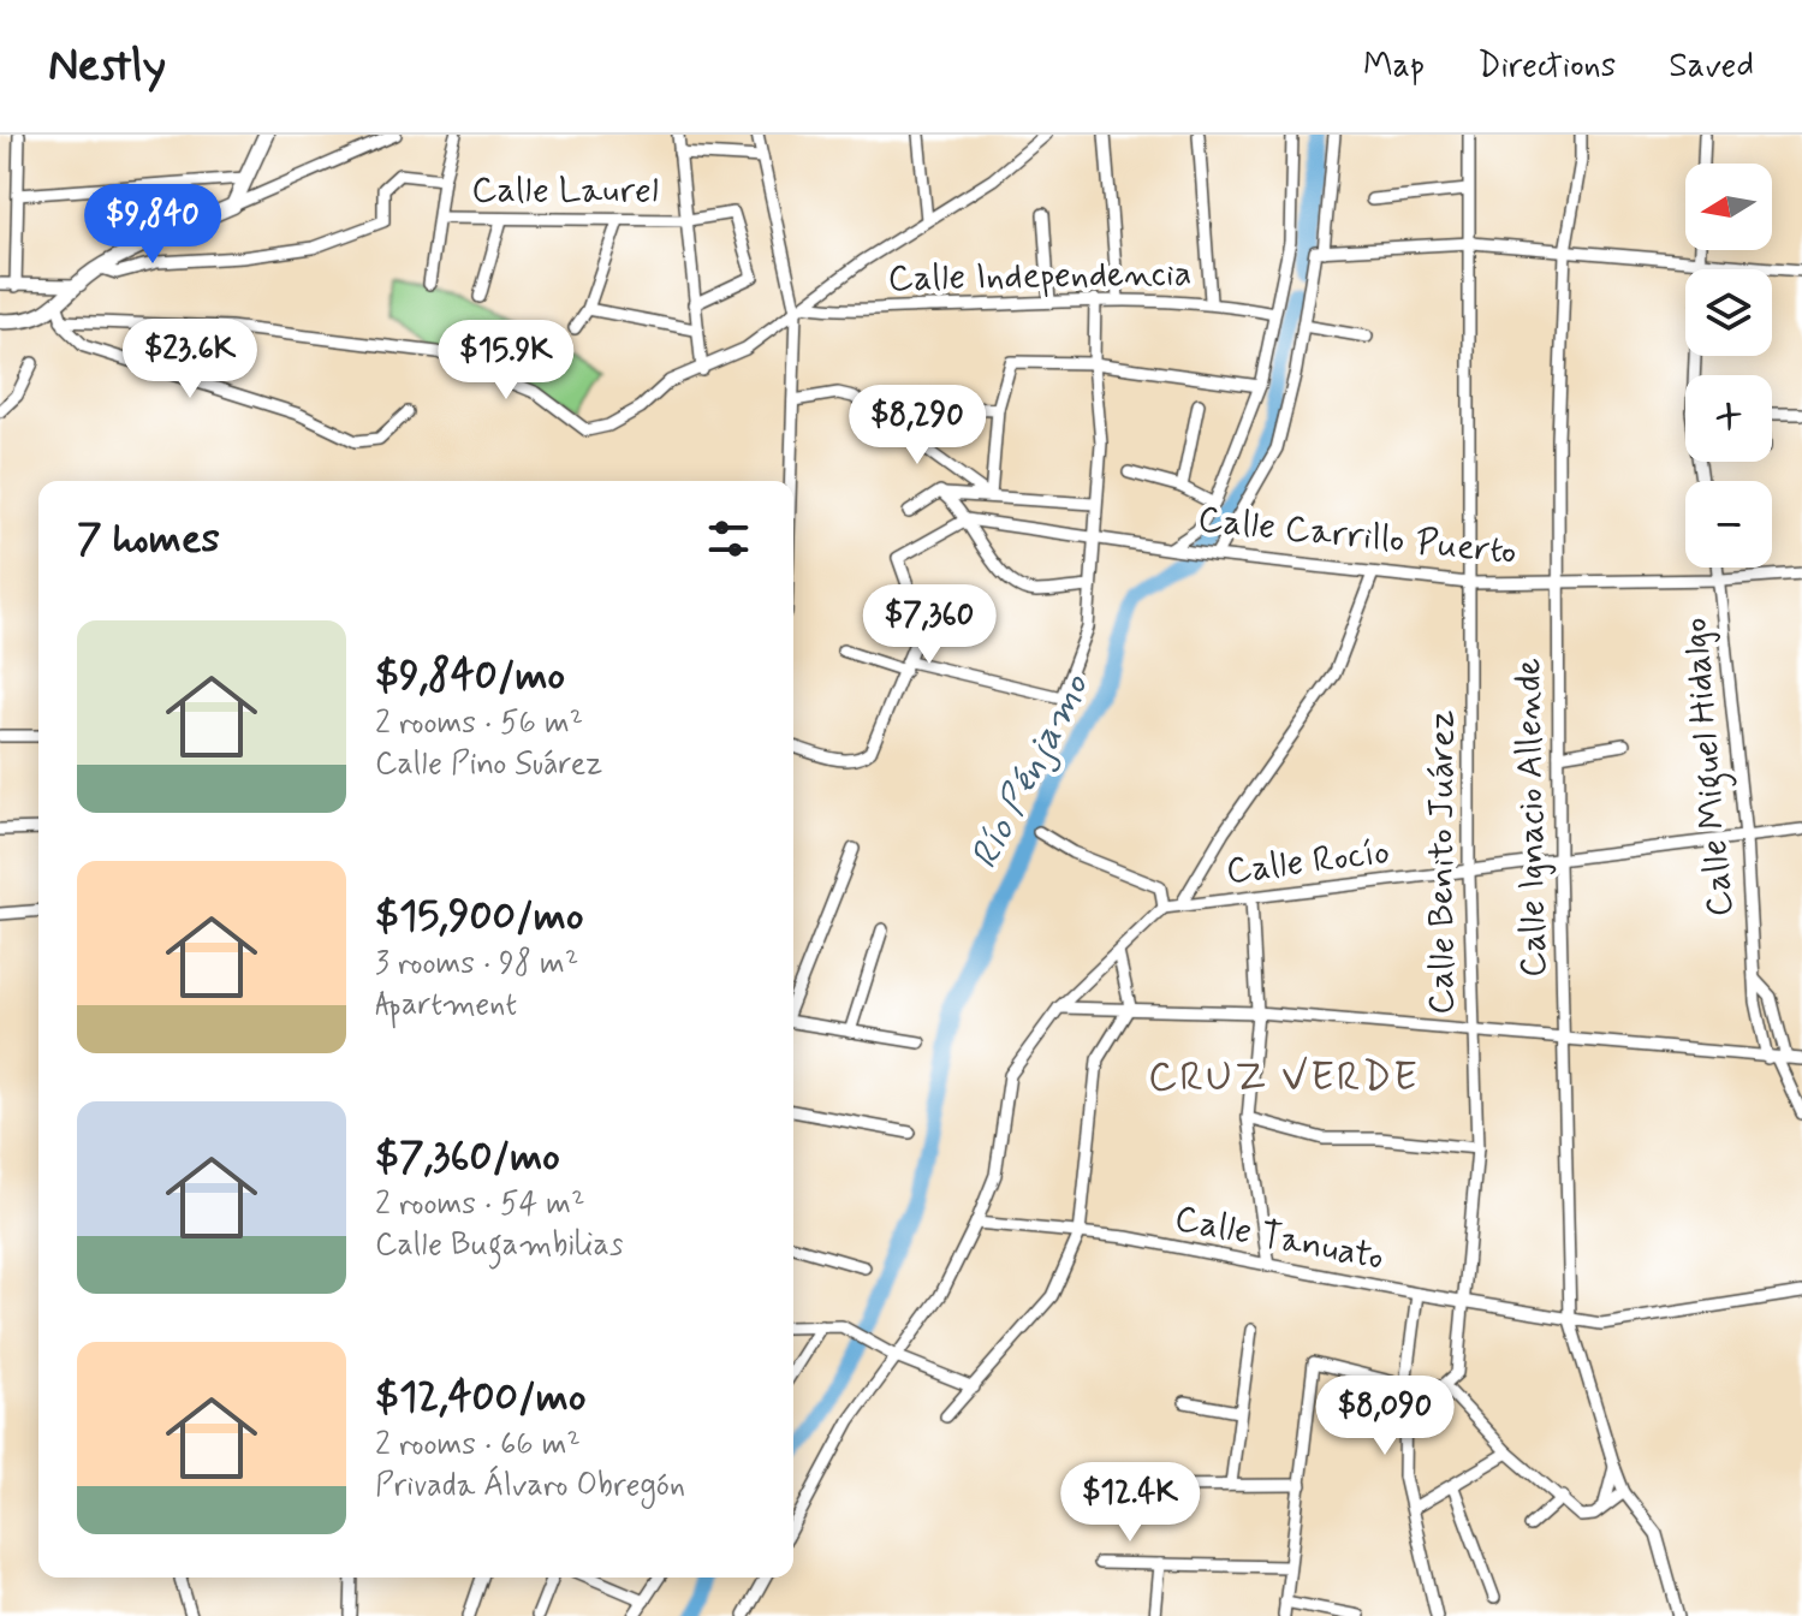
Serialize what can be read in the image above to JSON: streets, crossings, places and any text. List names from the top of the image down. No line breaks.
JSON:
{"streets":{"street":["Calle Laurel","Calle Independencia","Calle Carrillo Puerto","Calle Miguel Hidalgo","Calle Ignacio Allende","Calle Rocío","Calle Benito Juárez","Calle Tanuato"]},"crossings":[["Calle Carrillo Puerto","Calle Miguel Hidalgo"],["Calle Carrillo Puerto","Calle Ignacio Allende"],["Calle Carrillo Puerto","Calle Benito Juárez"],["Calle Miguel Hidalgo","Calle Rocío"],["Calle Ignacio Allende","Calle Rocío"],["Calle Ignacio Allende","Calle Tanuato"],["Calle Rocío","Calle Benito Juárez"],["Calle Benito Juárez","Calle Tanuato"]],"districts":["CRUZ VERDE"],"water":["Río Pénjamo"],"north":"left","page":{"header":"Nestly","nav":["Map","Directions","Saved"],"map_buttons":["+","−"],"price":["$9,840","$23.6K","$15.9K","$8,290","$7,360","$8,090","$12.4K"],"heading":"7 homes","list":[{"name":"$9,840/mo","note":"2 rooms · 56 m² · Calle Pino Suárez"},{"name":"$15,900/mo","note":"3 rooms · 98 m² · Apartment"},{"name":"$7,360/mo","note":"2 rooms · 54 m² · Calle Bugambilias"},{"name":"$12,400/mo","note":"2 rooms · 66 m² · Privada Álvaro Obregón"}]}}
